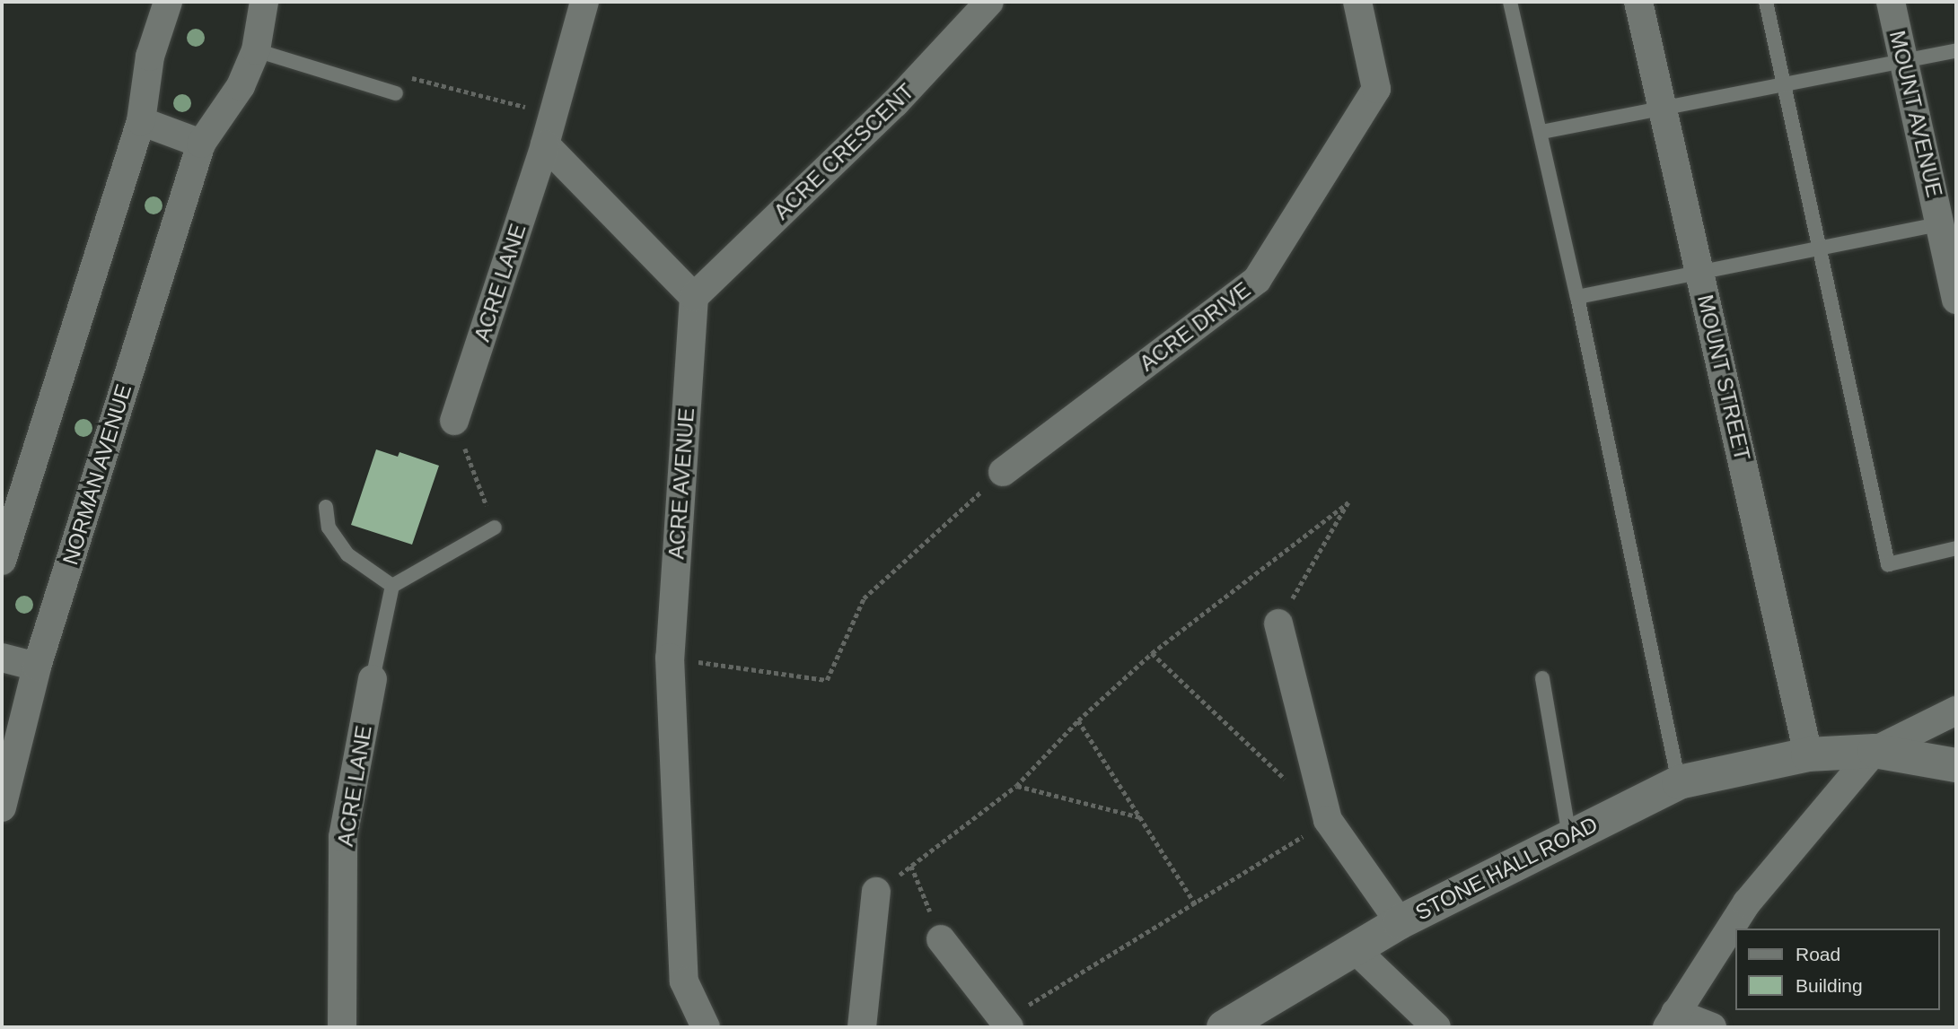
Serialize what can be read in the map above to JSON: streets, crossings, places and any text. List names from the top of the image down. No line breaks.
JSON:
{"streets":{"street":["MOUNT AVENUE","ACRE CRESCENT","ACRE LANE","ACRE DRIVE","MOUNT STREET","NORMAN AVENUE","ACRE AVENUE","STONE HALL ROAD"]},"crossings":[["ACRE CRESCENT","ACRE AVENUE"],["MOUNT STREET","STONE HALL ROAD"]],"legend":["Road","Building"]}
